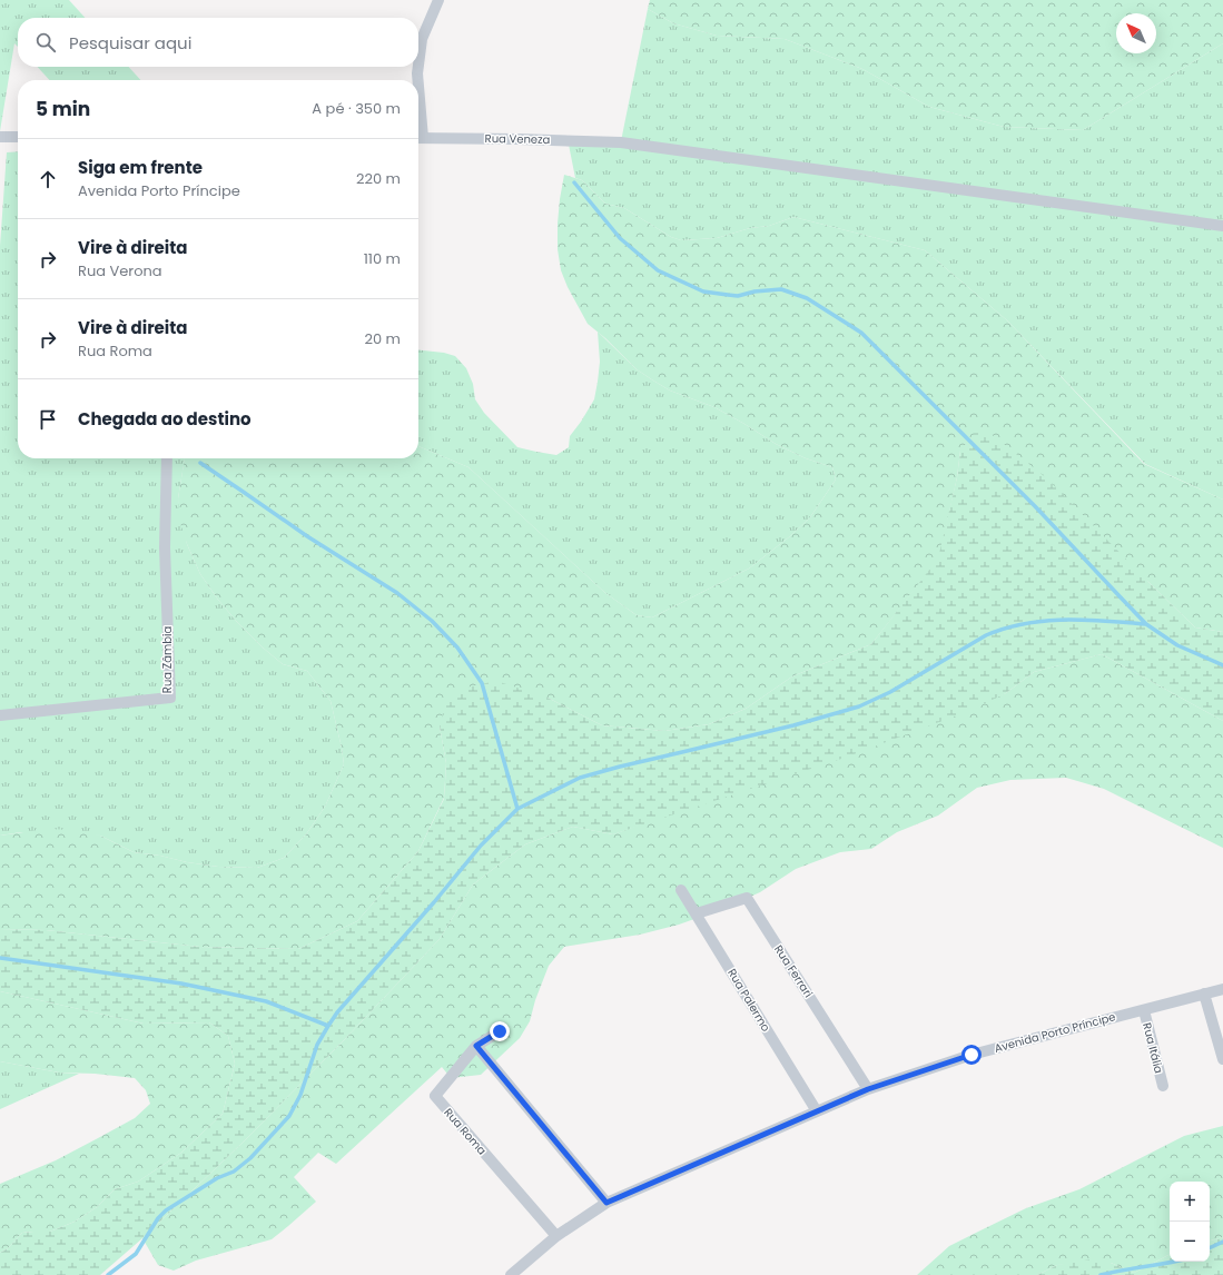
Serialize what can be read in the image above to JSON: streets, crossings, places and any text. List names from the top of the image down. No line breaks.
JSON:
{"streets":{"street":["Rua Veneza","Rua Zâmbia","Rua Ferrari","Rua Palermo","Avenida Porto Príncipe","Rua Itália","Rua Roma"]},"crossings":[["Rua Ferrari","Rua Palermo"],["Rua Ferrari","Avenida Porto Príncipe"],["Rua Palermo","Avenida Porto Príncipe"],["Avenida Porto Príncipe","Rua Itália"],["Avenida Porto Príncipe","Rua Roma"]],"north":"top left","page":{"search":"Pesquisar aqui","heading":["5 min","A pé · 350 m"],"list":[["Siga em frente","Avenida Porto Príncipe","220 m"],["Vire à direita","Rua Verona","110 m"],["Vire à direita","Rua Roma","20 m"],"Chegada ao destino"],"map_buttons":["+","−"]}}
